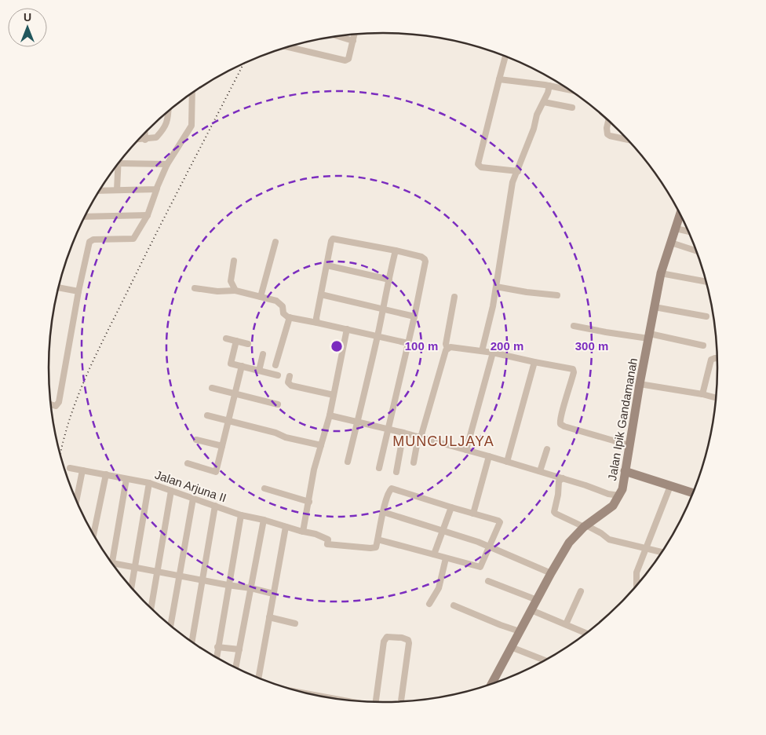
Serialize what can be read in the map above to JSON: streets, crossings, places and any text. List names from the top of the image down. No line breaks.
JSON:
{"streets":{"street":["Jalan Ipik Gandamanah","Jalan Arjuna II"]},"districts":["MUNCULJAYA"],"north":"top","rings":["100 m","200 m","300 m"]}
